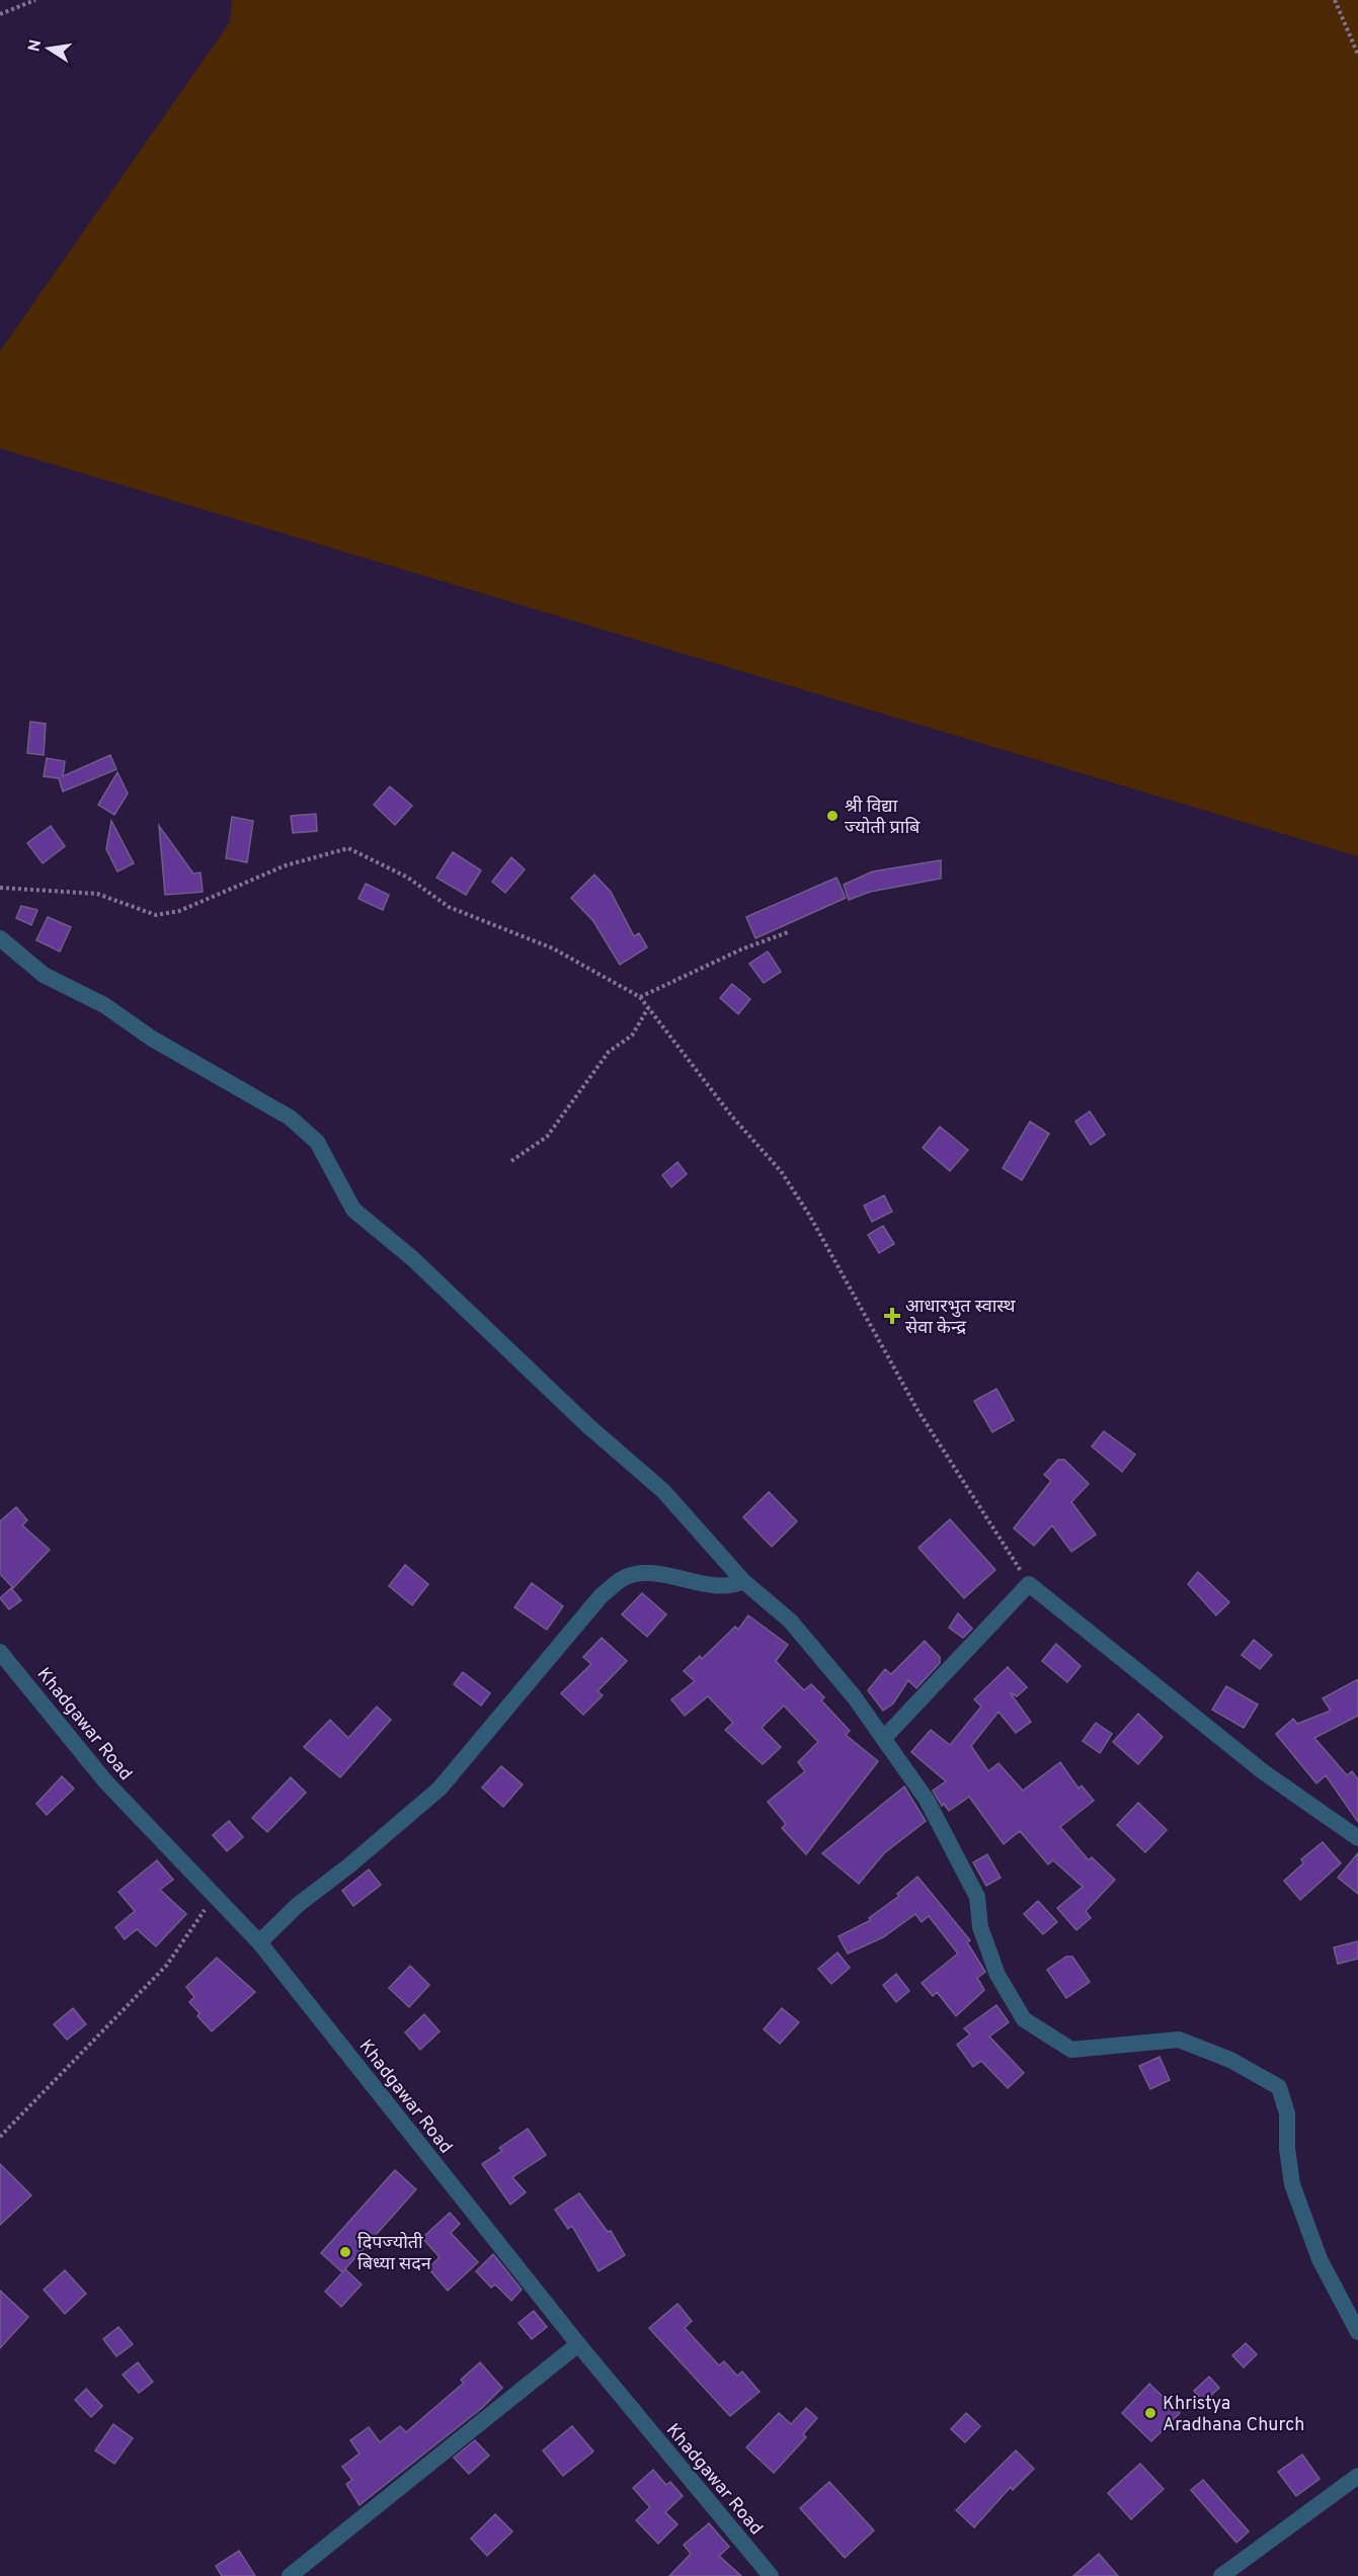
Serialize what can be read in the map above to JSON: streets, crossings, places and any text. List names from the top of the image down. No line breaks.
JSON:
{"streets":{"street":["Khadgawar Road"]},"places":{"other":["श्री विद्या ज्योती प्राबि","दिपज्योती बिध्या सदन","Khristya Aradhana Church"],"health":["आधारभुत स्वास्थ सेवा केन्द्र"]},"north":"left"}
